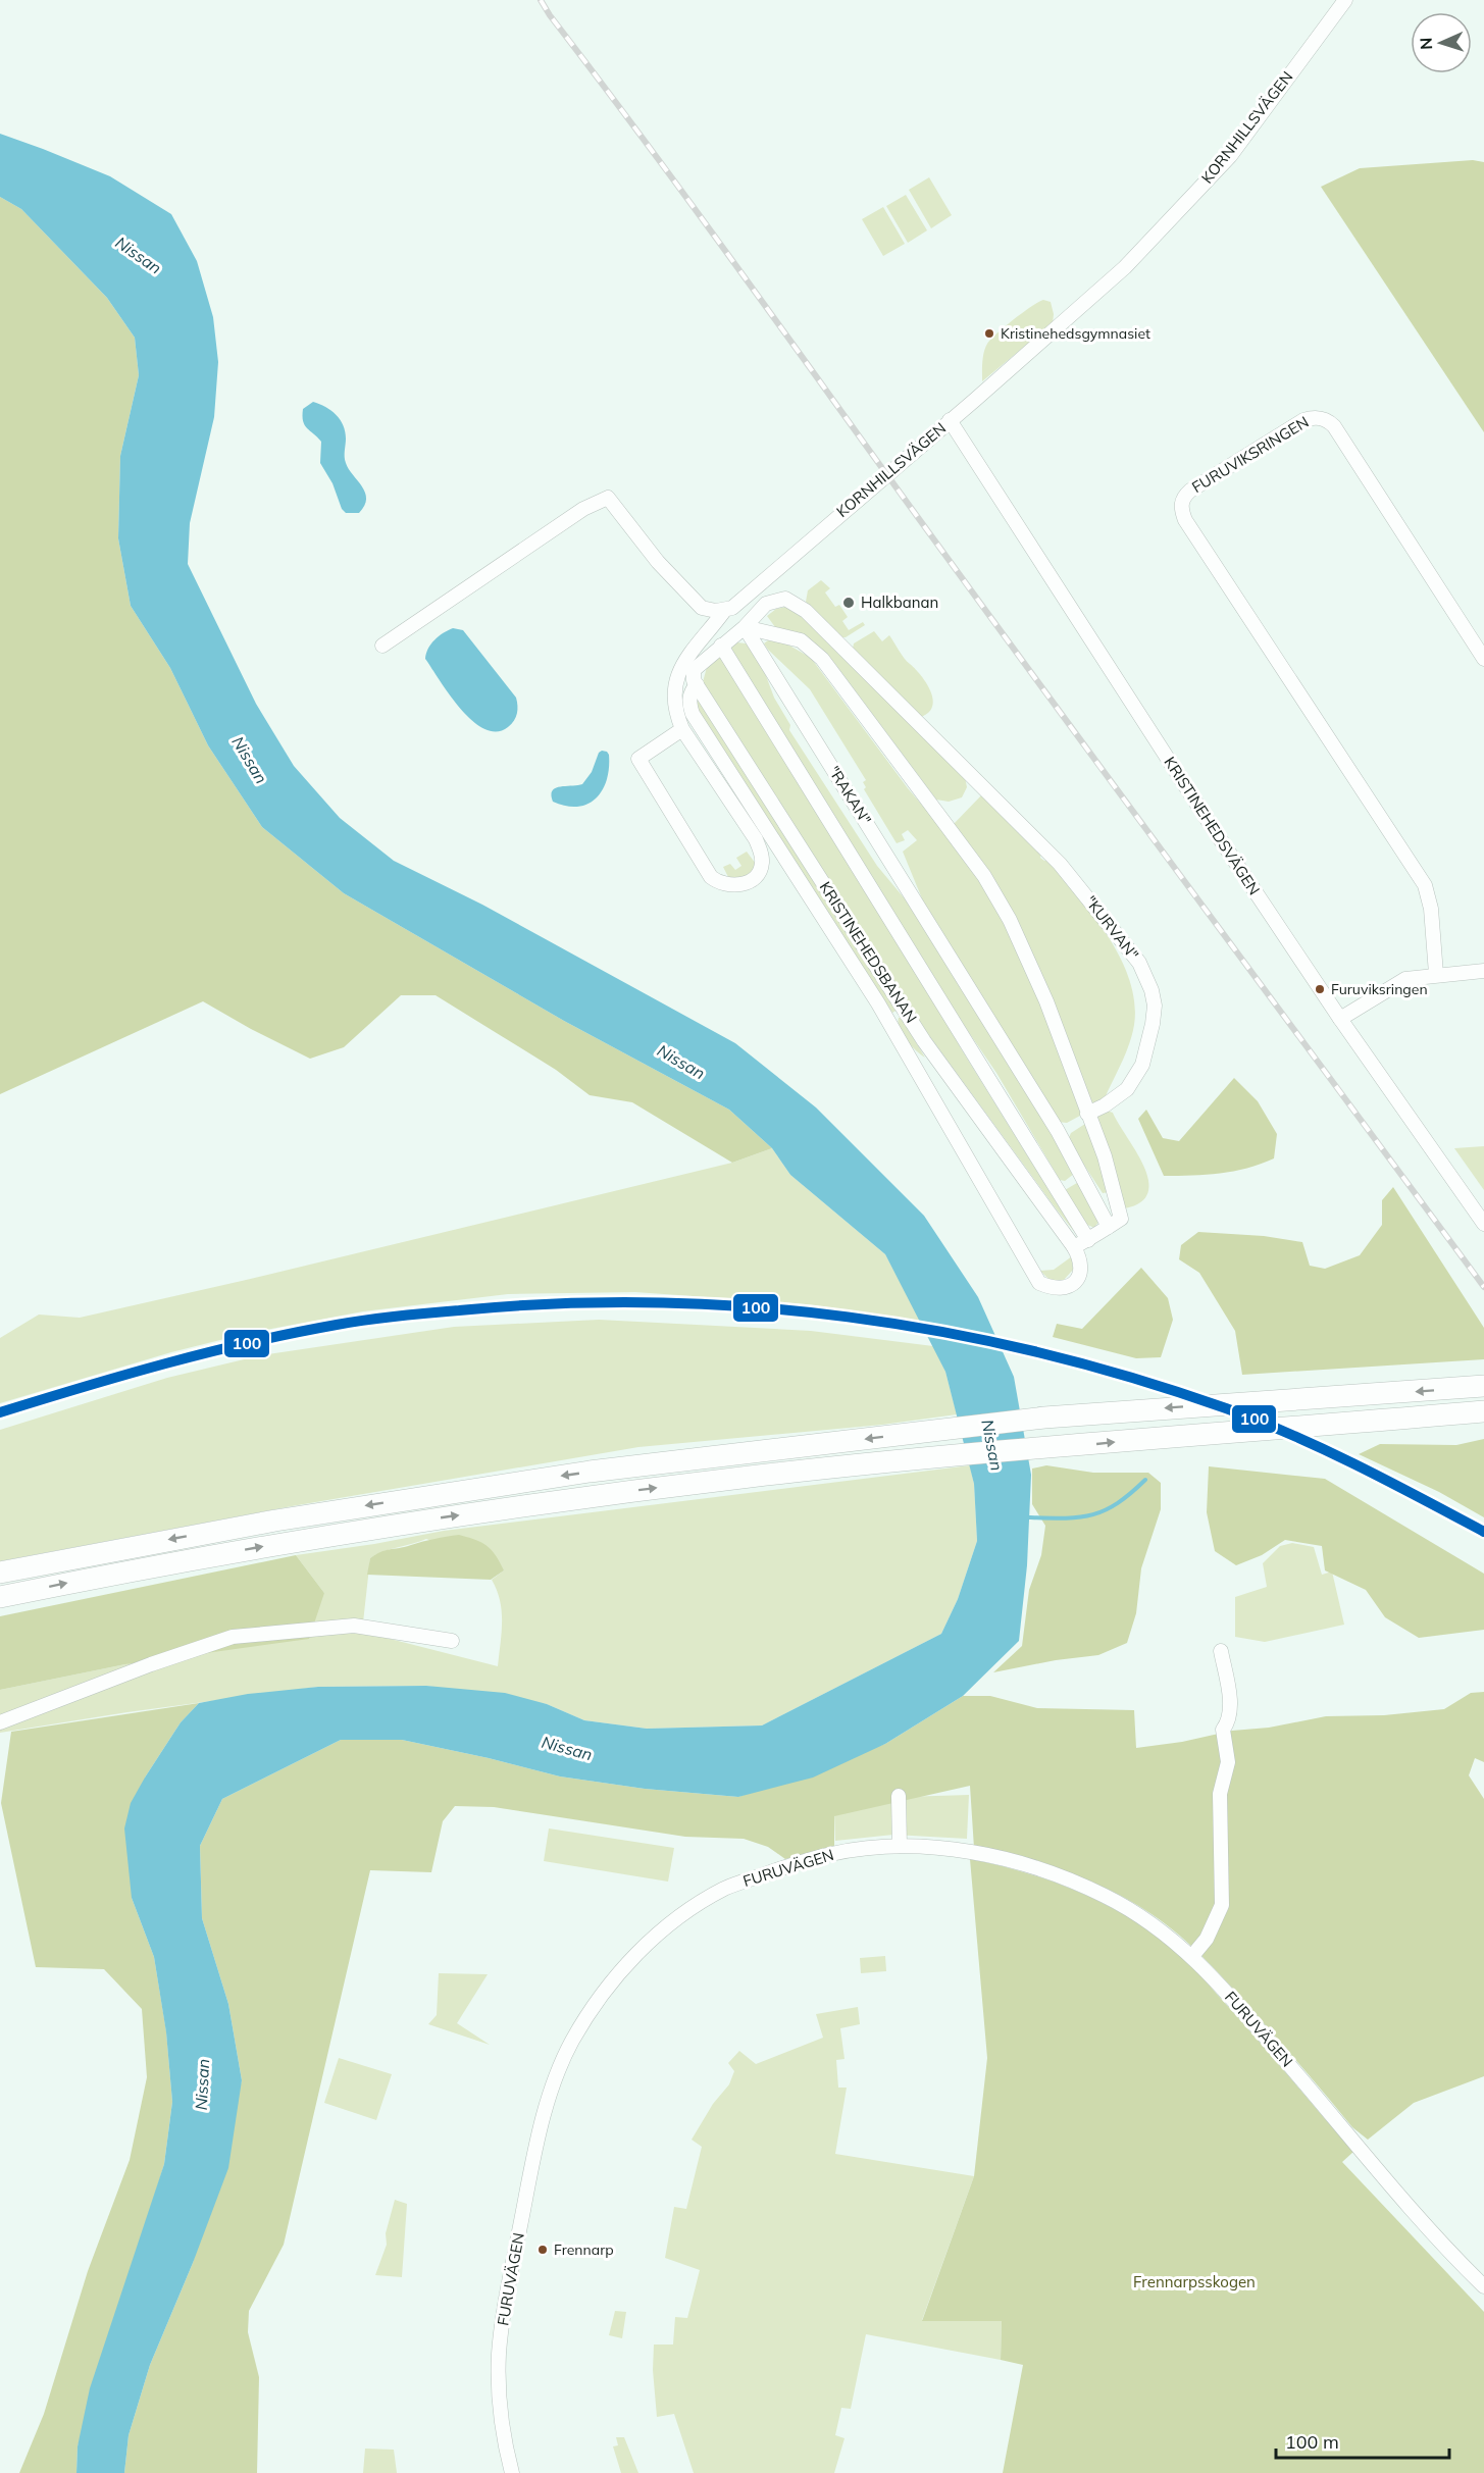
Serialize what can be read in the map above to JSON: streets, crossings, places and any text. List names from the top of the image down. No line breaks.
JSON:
{"streets":{"street":["KORNHILLSVÄGEN","FURUVIKSRINGEN","\"RAKAN\"","KRISTINEHEDSVÄGEN","\"KURVAN\"","KRISTINEHEDSBANAN","FURUVÄGEN"]},"crossings":[["KORNHILLSVÄGEN","KRISTINEHEDSVÄGEN"],["KORNHILLSVÄGEN","KRISTINEHEDSBANAN"],["\"RAKAN\"","\"KURVAN\""]],"water":["Nissan"],"parks":["Frennarpsskogen"],"places":["Kristinehedsgymnasiet","Halkbanan","Furuviksringen","Frennarp"],"lines":["rail line 100"],"scale_bar":"100 m","north":"left"}
